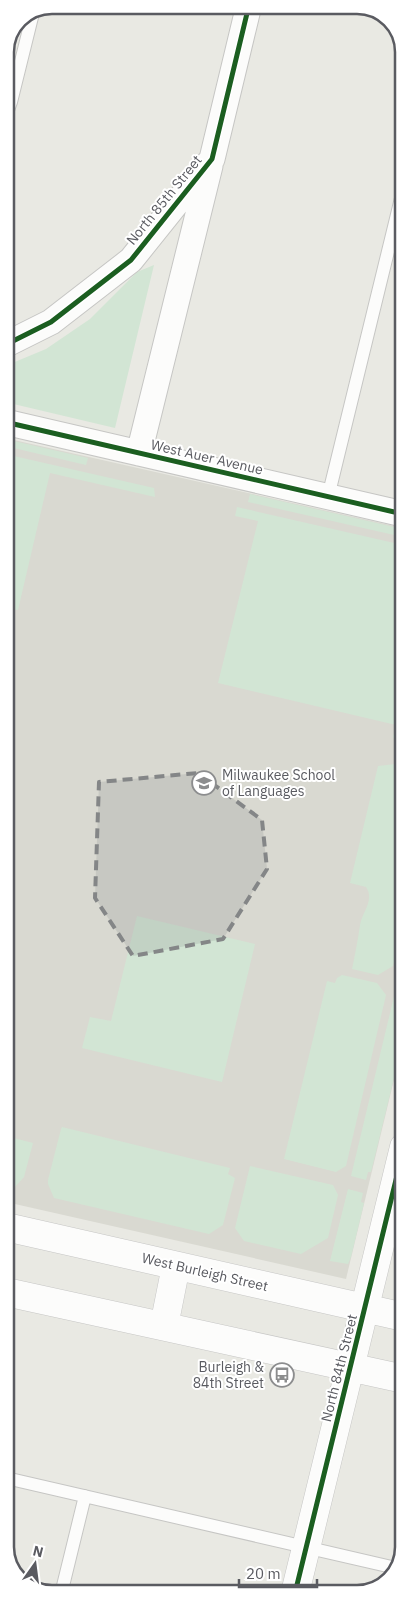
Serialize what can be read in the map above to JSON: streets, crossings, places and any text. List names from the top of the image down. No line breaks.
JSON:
{"streets":{"main road":["West Burleigh Street","North 84th Street"],"street":["North 85th Street","West Auer Avenue"]},"crossings":[["North 85th Street","West Auer Avenue"],["West Burleigh Street","North 84th Street"]],"places":{"school or university":["Milwaukee School of Languages"],"bus stop":["Burleigh & 84th Street"]},"scale_bar":"20 m","north":"top"}
